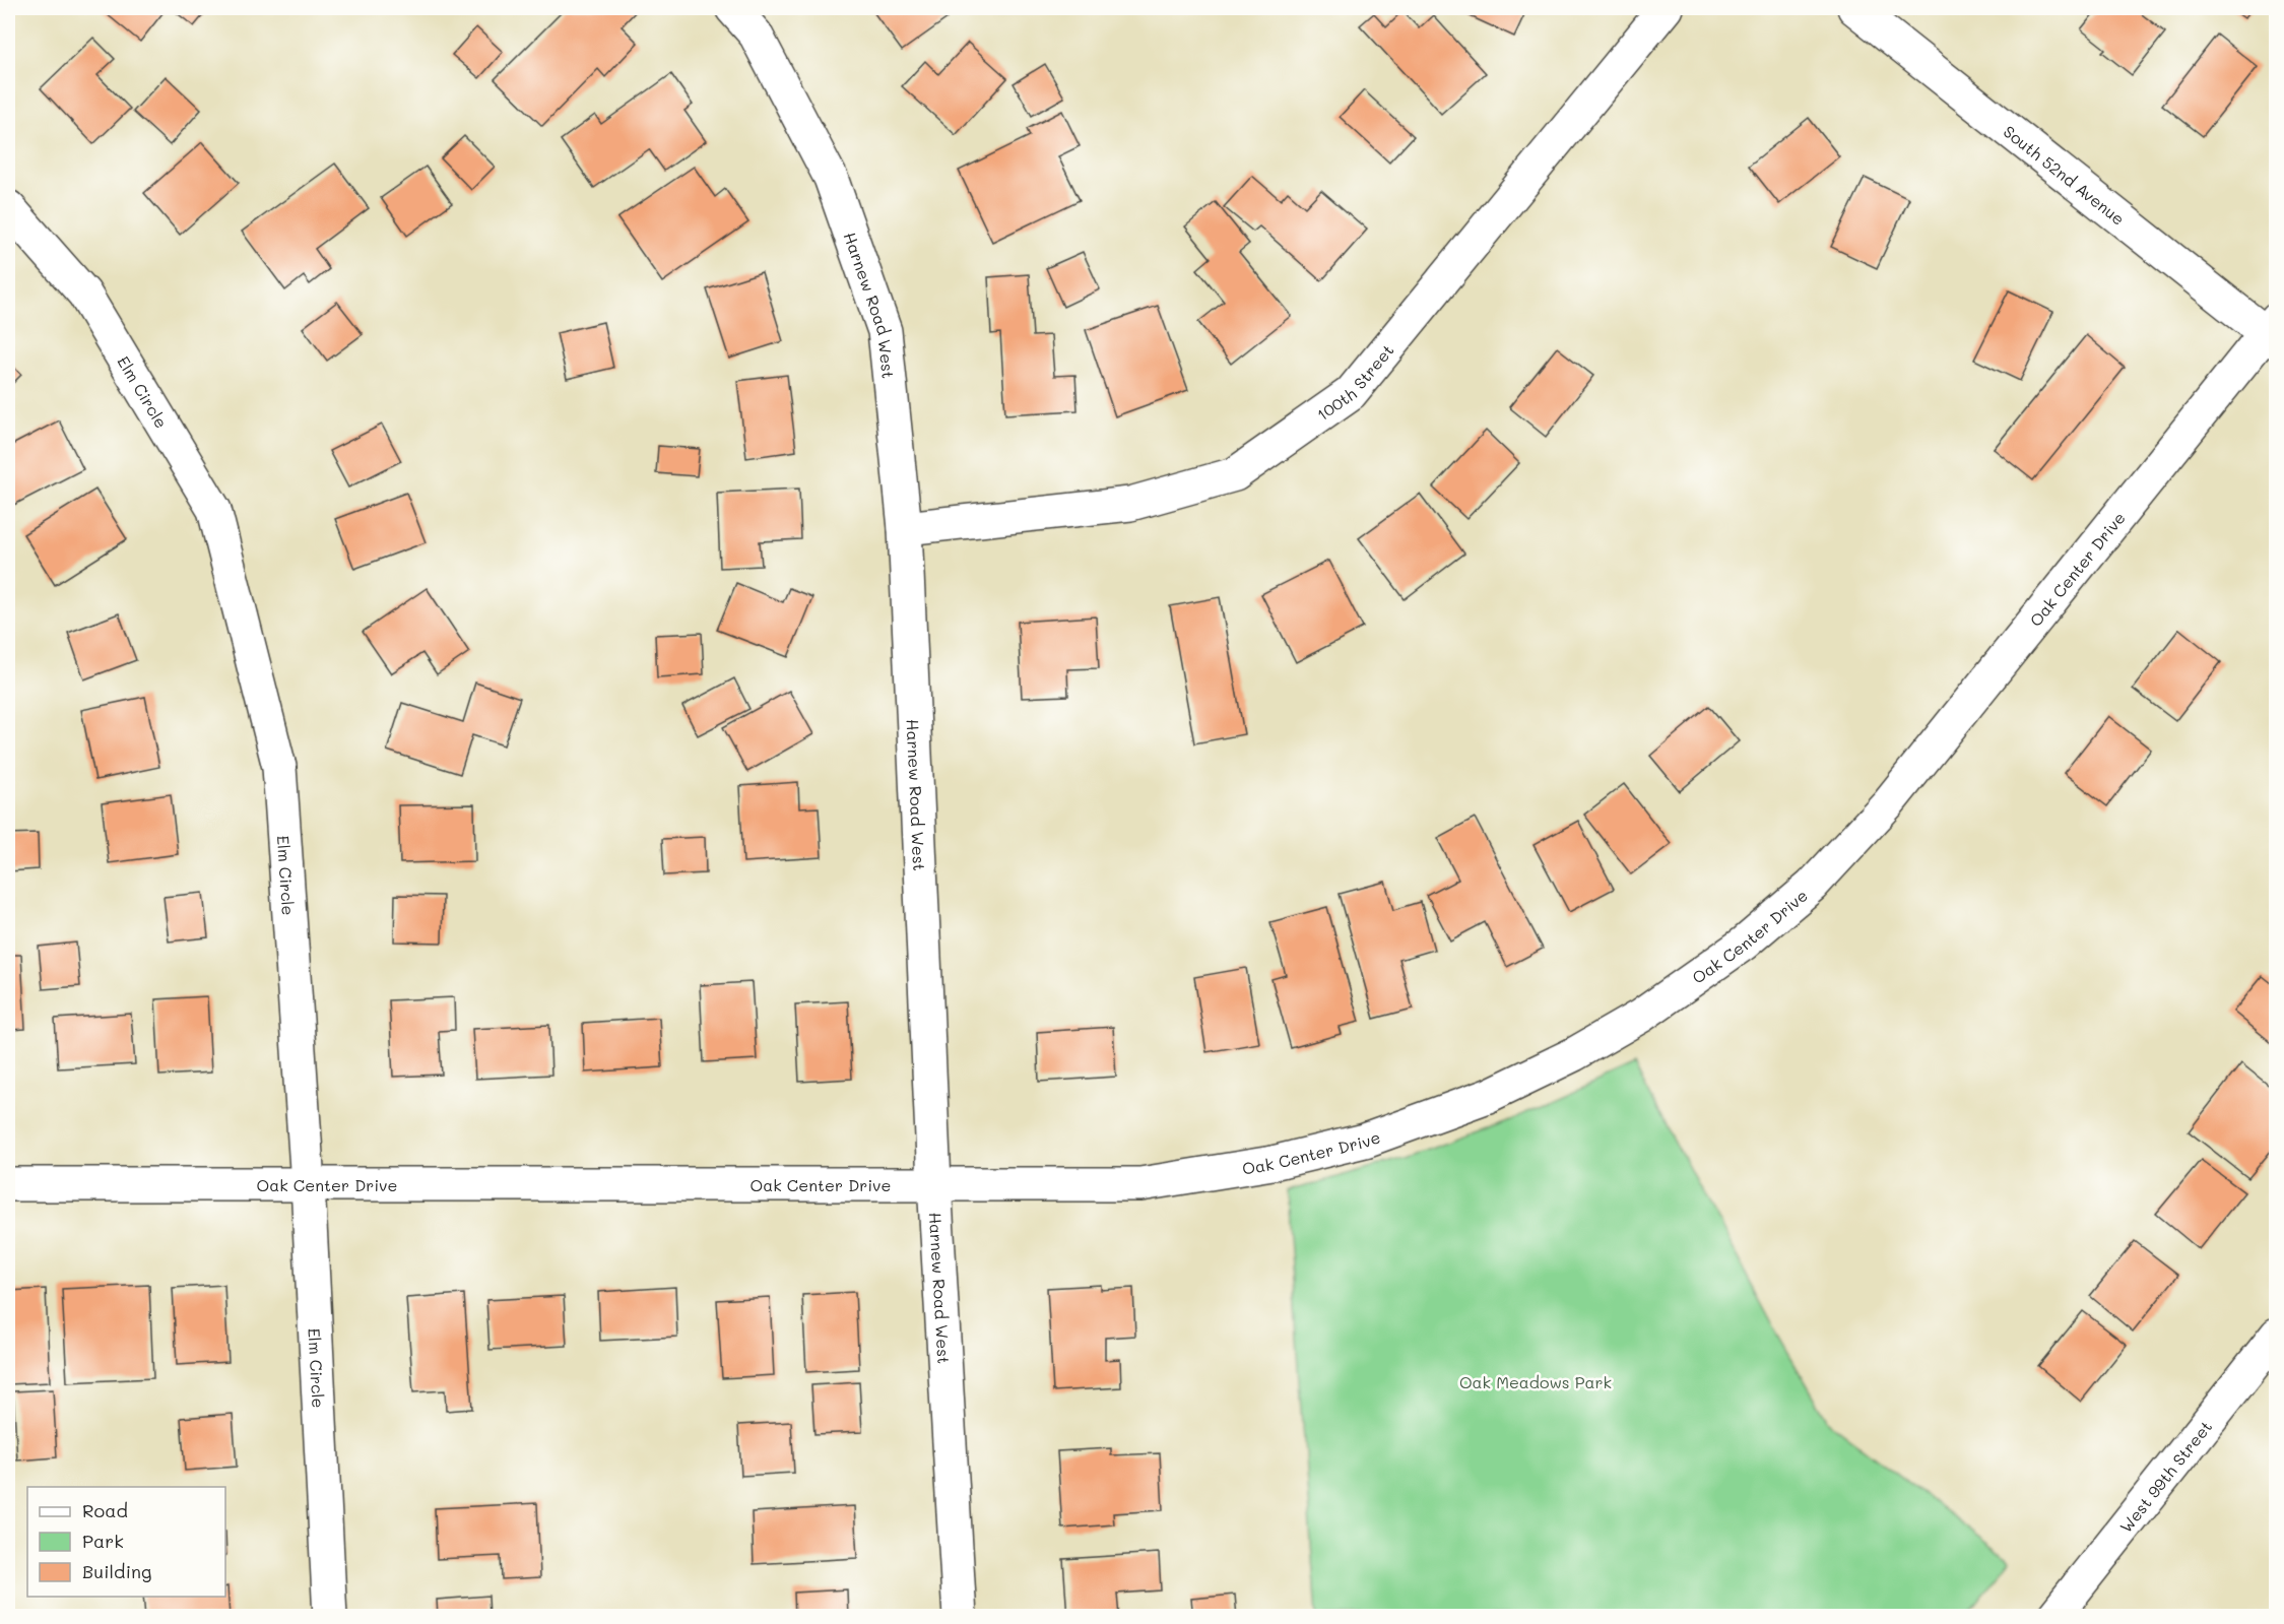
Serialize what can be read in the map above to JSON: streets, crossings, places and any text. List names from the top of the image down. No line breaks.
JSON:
{"streets":{"street":["South 52nd Avenue","Harnew Road West","100th Street","Elm Circle","Oak Center Drive","West 99th Street"]},"crossings":[["South 52nd Avenue","Oak Center Drive"],["Harnew Road West","100th Street"],["Harnew Road West","Oak Center Drive"],["Elm Circle","Oak Center Drive"]],"parks":["Oak Meadows Park"],"legend":["Road","Park","Building"]}
